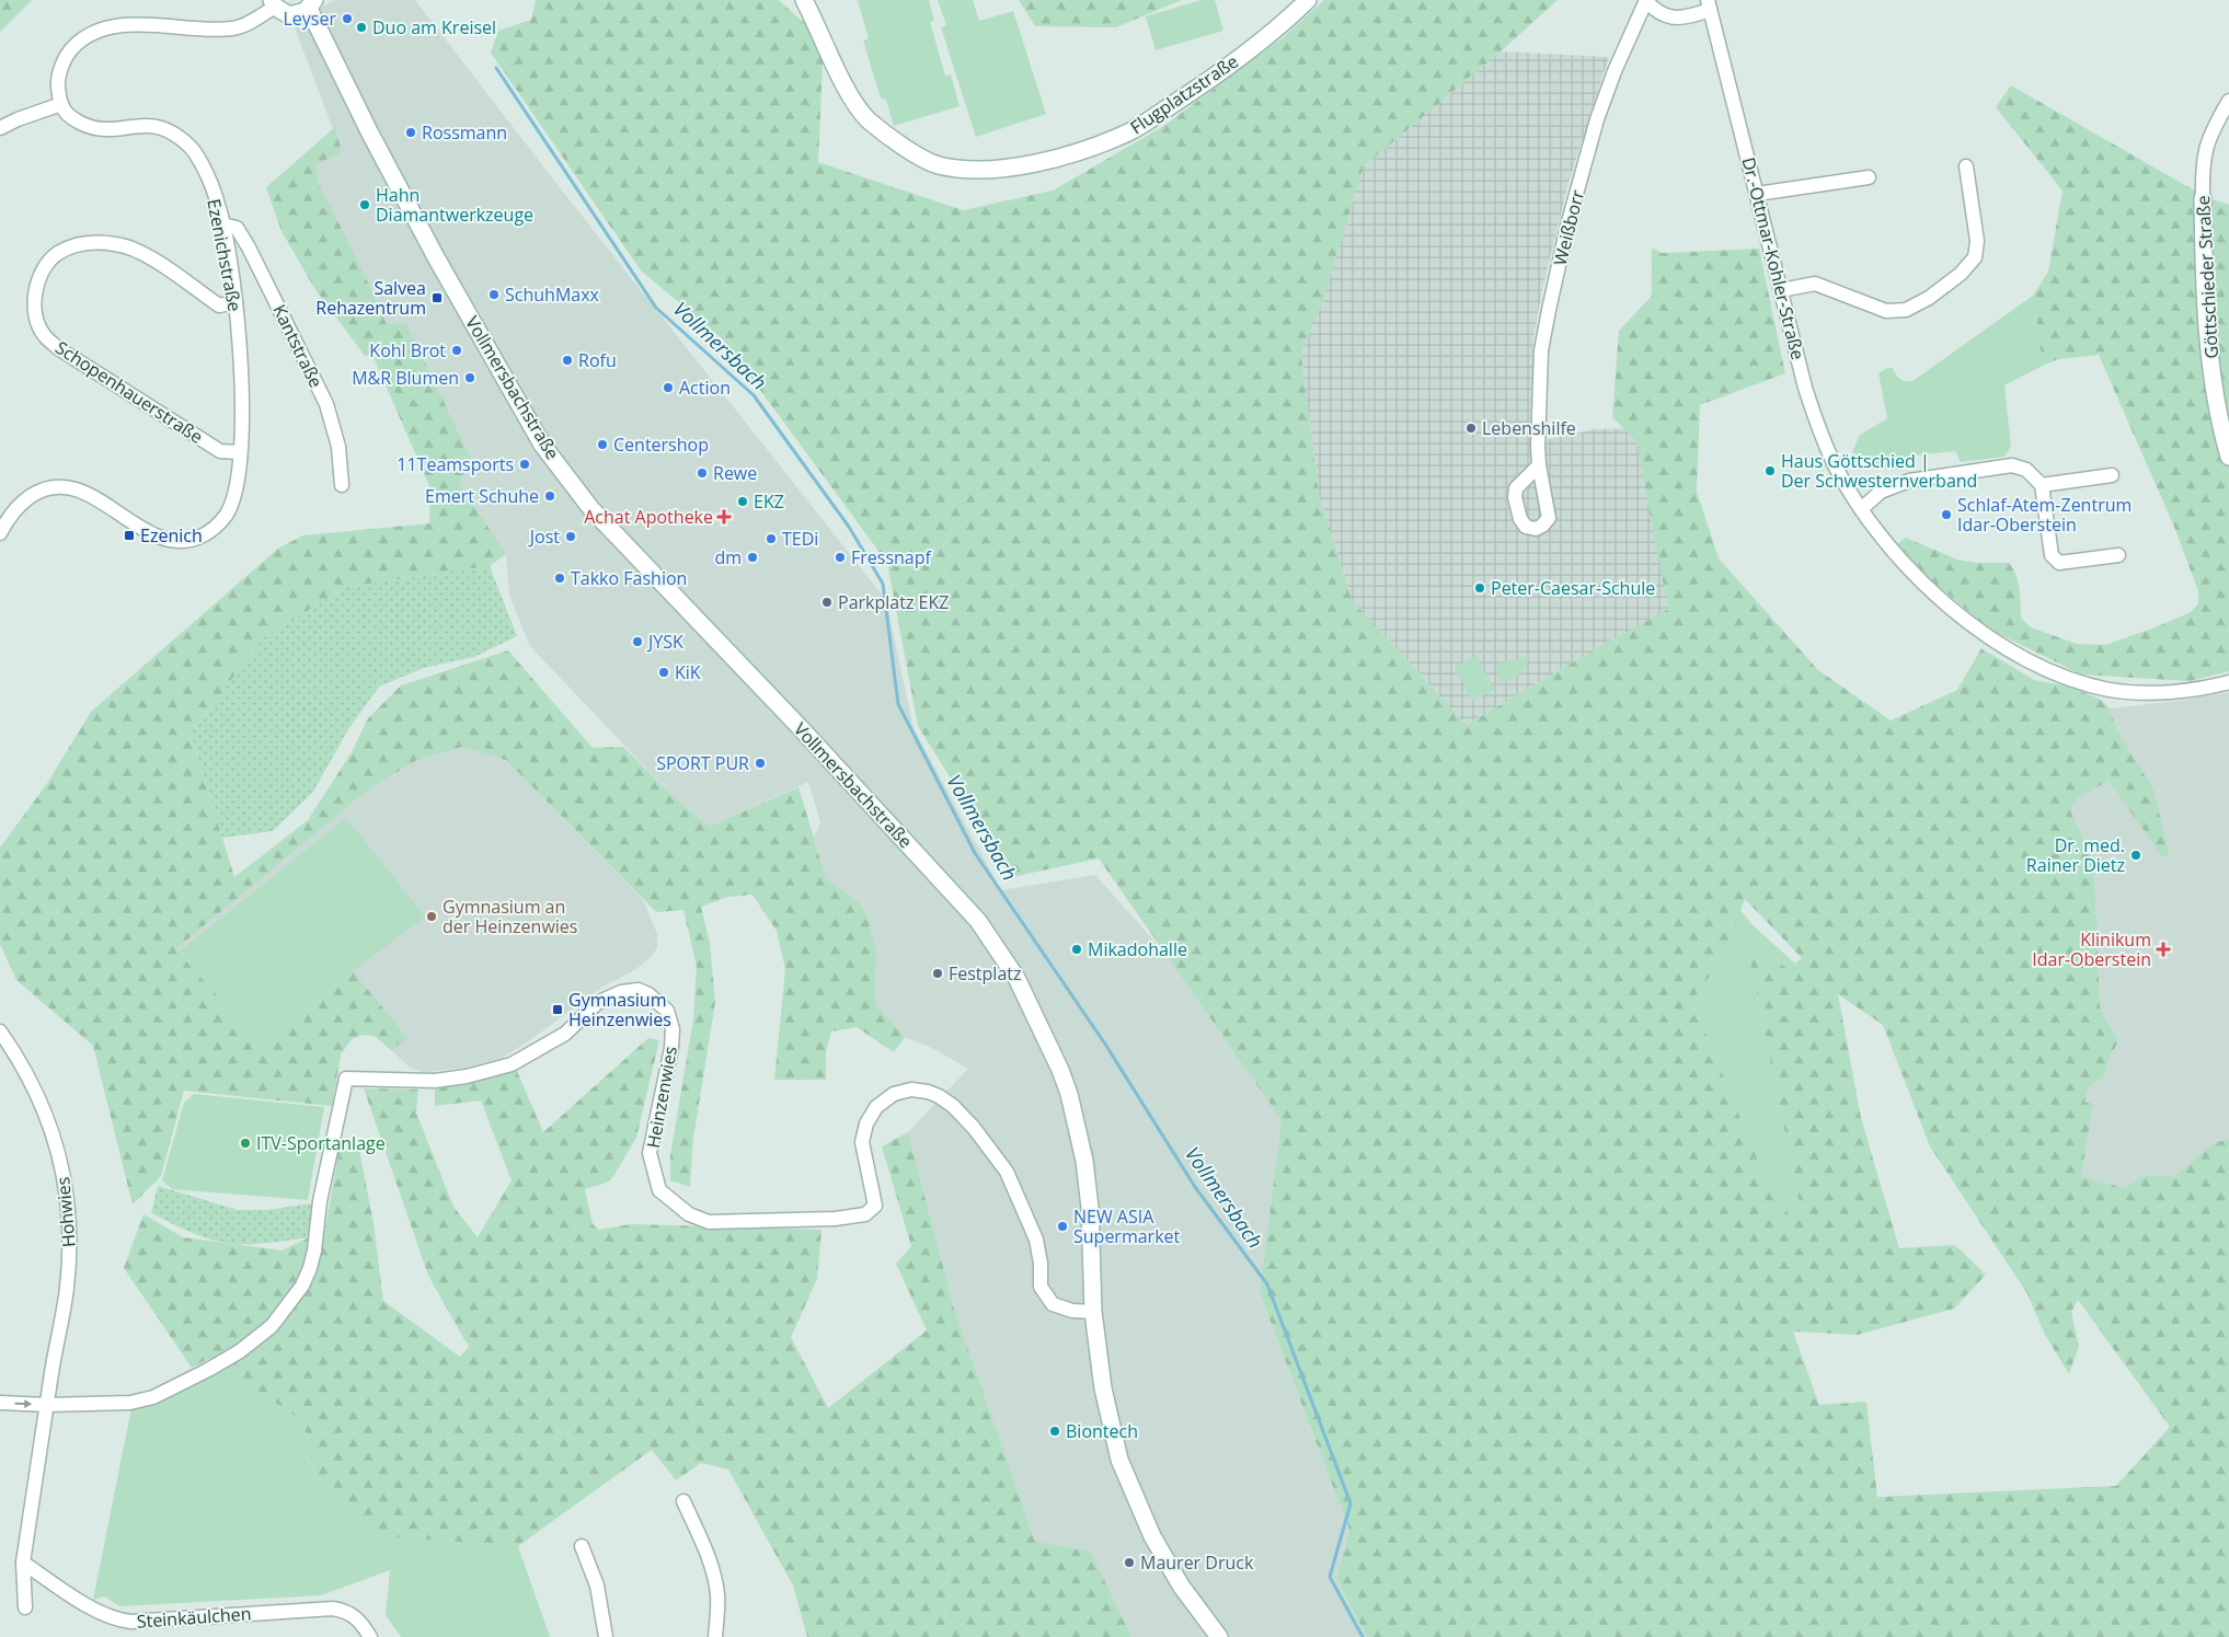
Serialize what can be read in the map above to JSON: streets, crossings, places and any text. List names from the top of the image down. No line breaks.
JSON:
{"streets":{"main road":["Flugplatzstraße","Göttschieder Straße","Vollmersbachstraße"],"street":["Weißborr","Ezenichstraße","Dr.-Ottmar-Kohler-Straße","Kantstraße","Schopenhauerstraße","Heinzenwies","Hohwies","Steinkäulchen"]},"crossings":[["Ezenichstraße","Kantstraße"],["Ezenichstraße","Schopenhauerstraße"],["Vollmersbachstraße","Heinzenwies"],["Heinzenwies","Hohwies"],["Hohwies","Steinkäulchen"]],"water":["Vollmersbach"],"places":{"other":["Leyser","Duo am Kreisel","Rossmann","Hahn Diamantwerkzeuge","SchuhMaxx","Kohl Brot","Rofu","M&R Blumen","Action","Lebenshilfe","Centershop","11Teamsports","Haus Göttschied | Der Schwesternverband","Rewe","Emert Schuhe","EKZ","Schlaf-Atem-Zentrum Idar-Oberstein","Jost","TEDi","dm","Fressnapf","Takko Fashion","Peter-Caesar-Schule","Parkplatz EKZ","JYSK","KiK","SPORT PUR","Dr. med. Rainer Dietz","Gymnasium an der Heinzenwies","Mikadohalle","Festplatz","ITV-Sportanlage","NEW ASIA Supermarket","Biontech","Maurer Druck"],"transit":["Salvea Rehazentrum","Ezenich","Gymnasium Heinzenwies"],"health":["Achat Apotheke","Klinikum Idar-Oberstein"]}}
